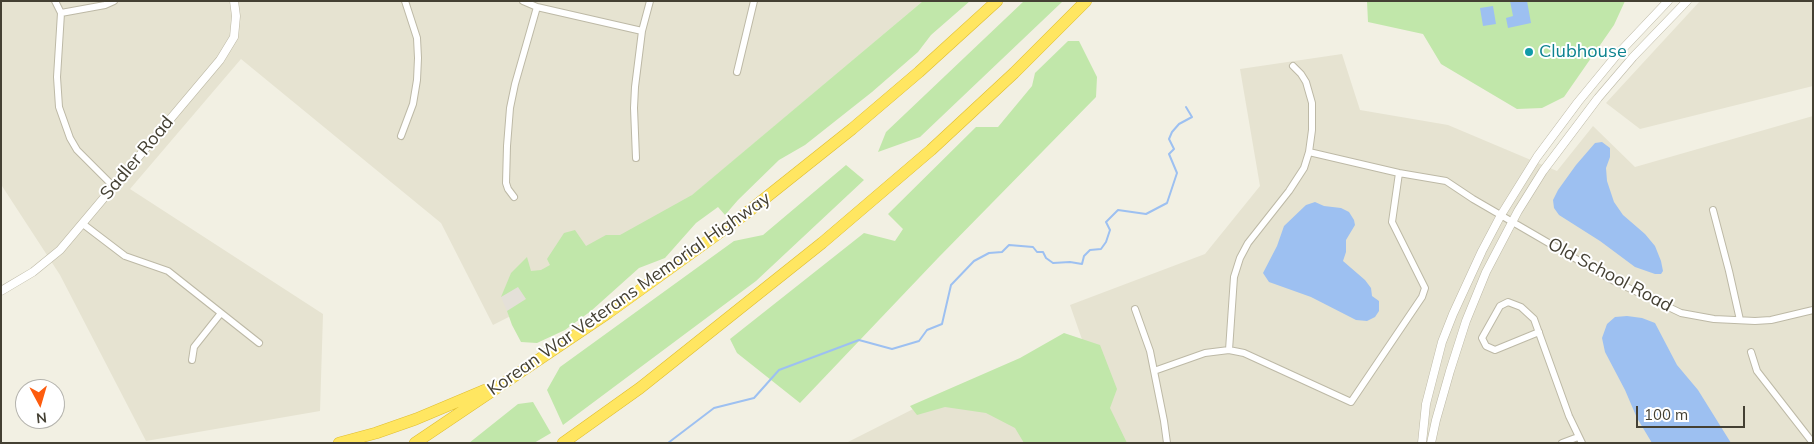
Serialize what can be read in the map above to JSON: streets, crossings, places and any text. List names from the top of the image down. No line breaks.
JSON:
{"streets":{"highway":["Korean War Veterans Memorial Highway"],"street":["Sadler Road","Old School Road"]},"places":["Clubhouse"],"scale_bar":"100 m","north":"bottom"}
